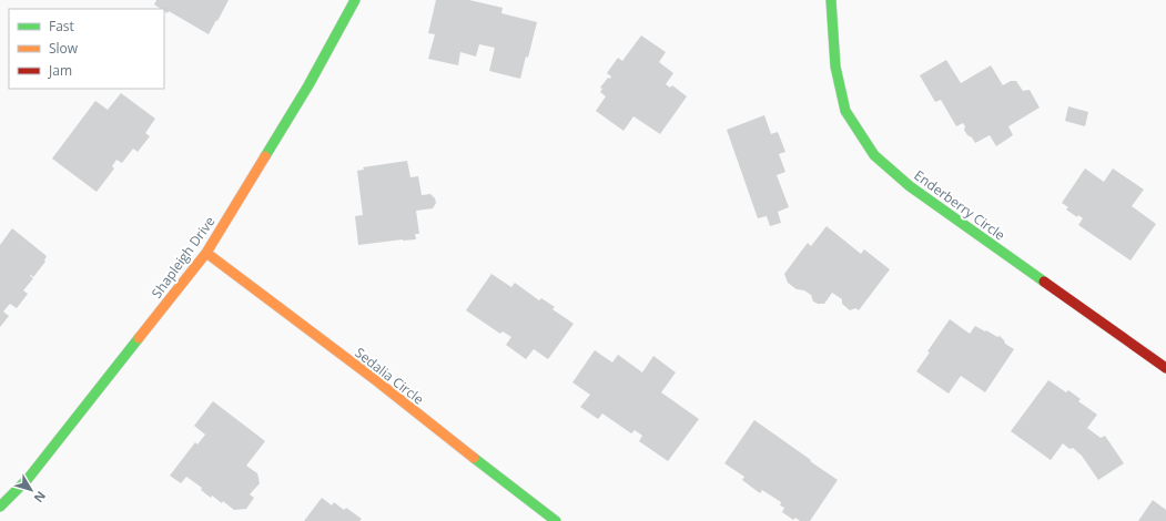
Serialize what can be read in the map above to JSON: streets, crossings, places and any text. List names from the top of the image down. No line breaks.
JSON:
{"streets":{"street":["Enderberry Circle","Shapleigh Drive","Sedalia Circle"]},"crossings":[["Shapleigh Drive","Sedalia Circle"]],"legend":["Fast","Slow","Jam"],"north":"bottom right"}
